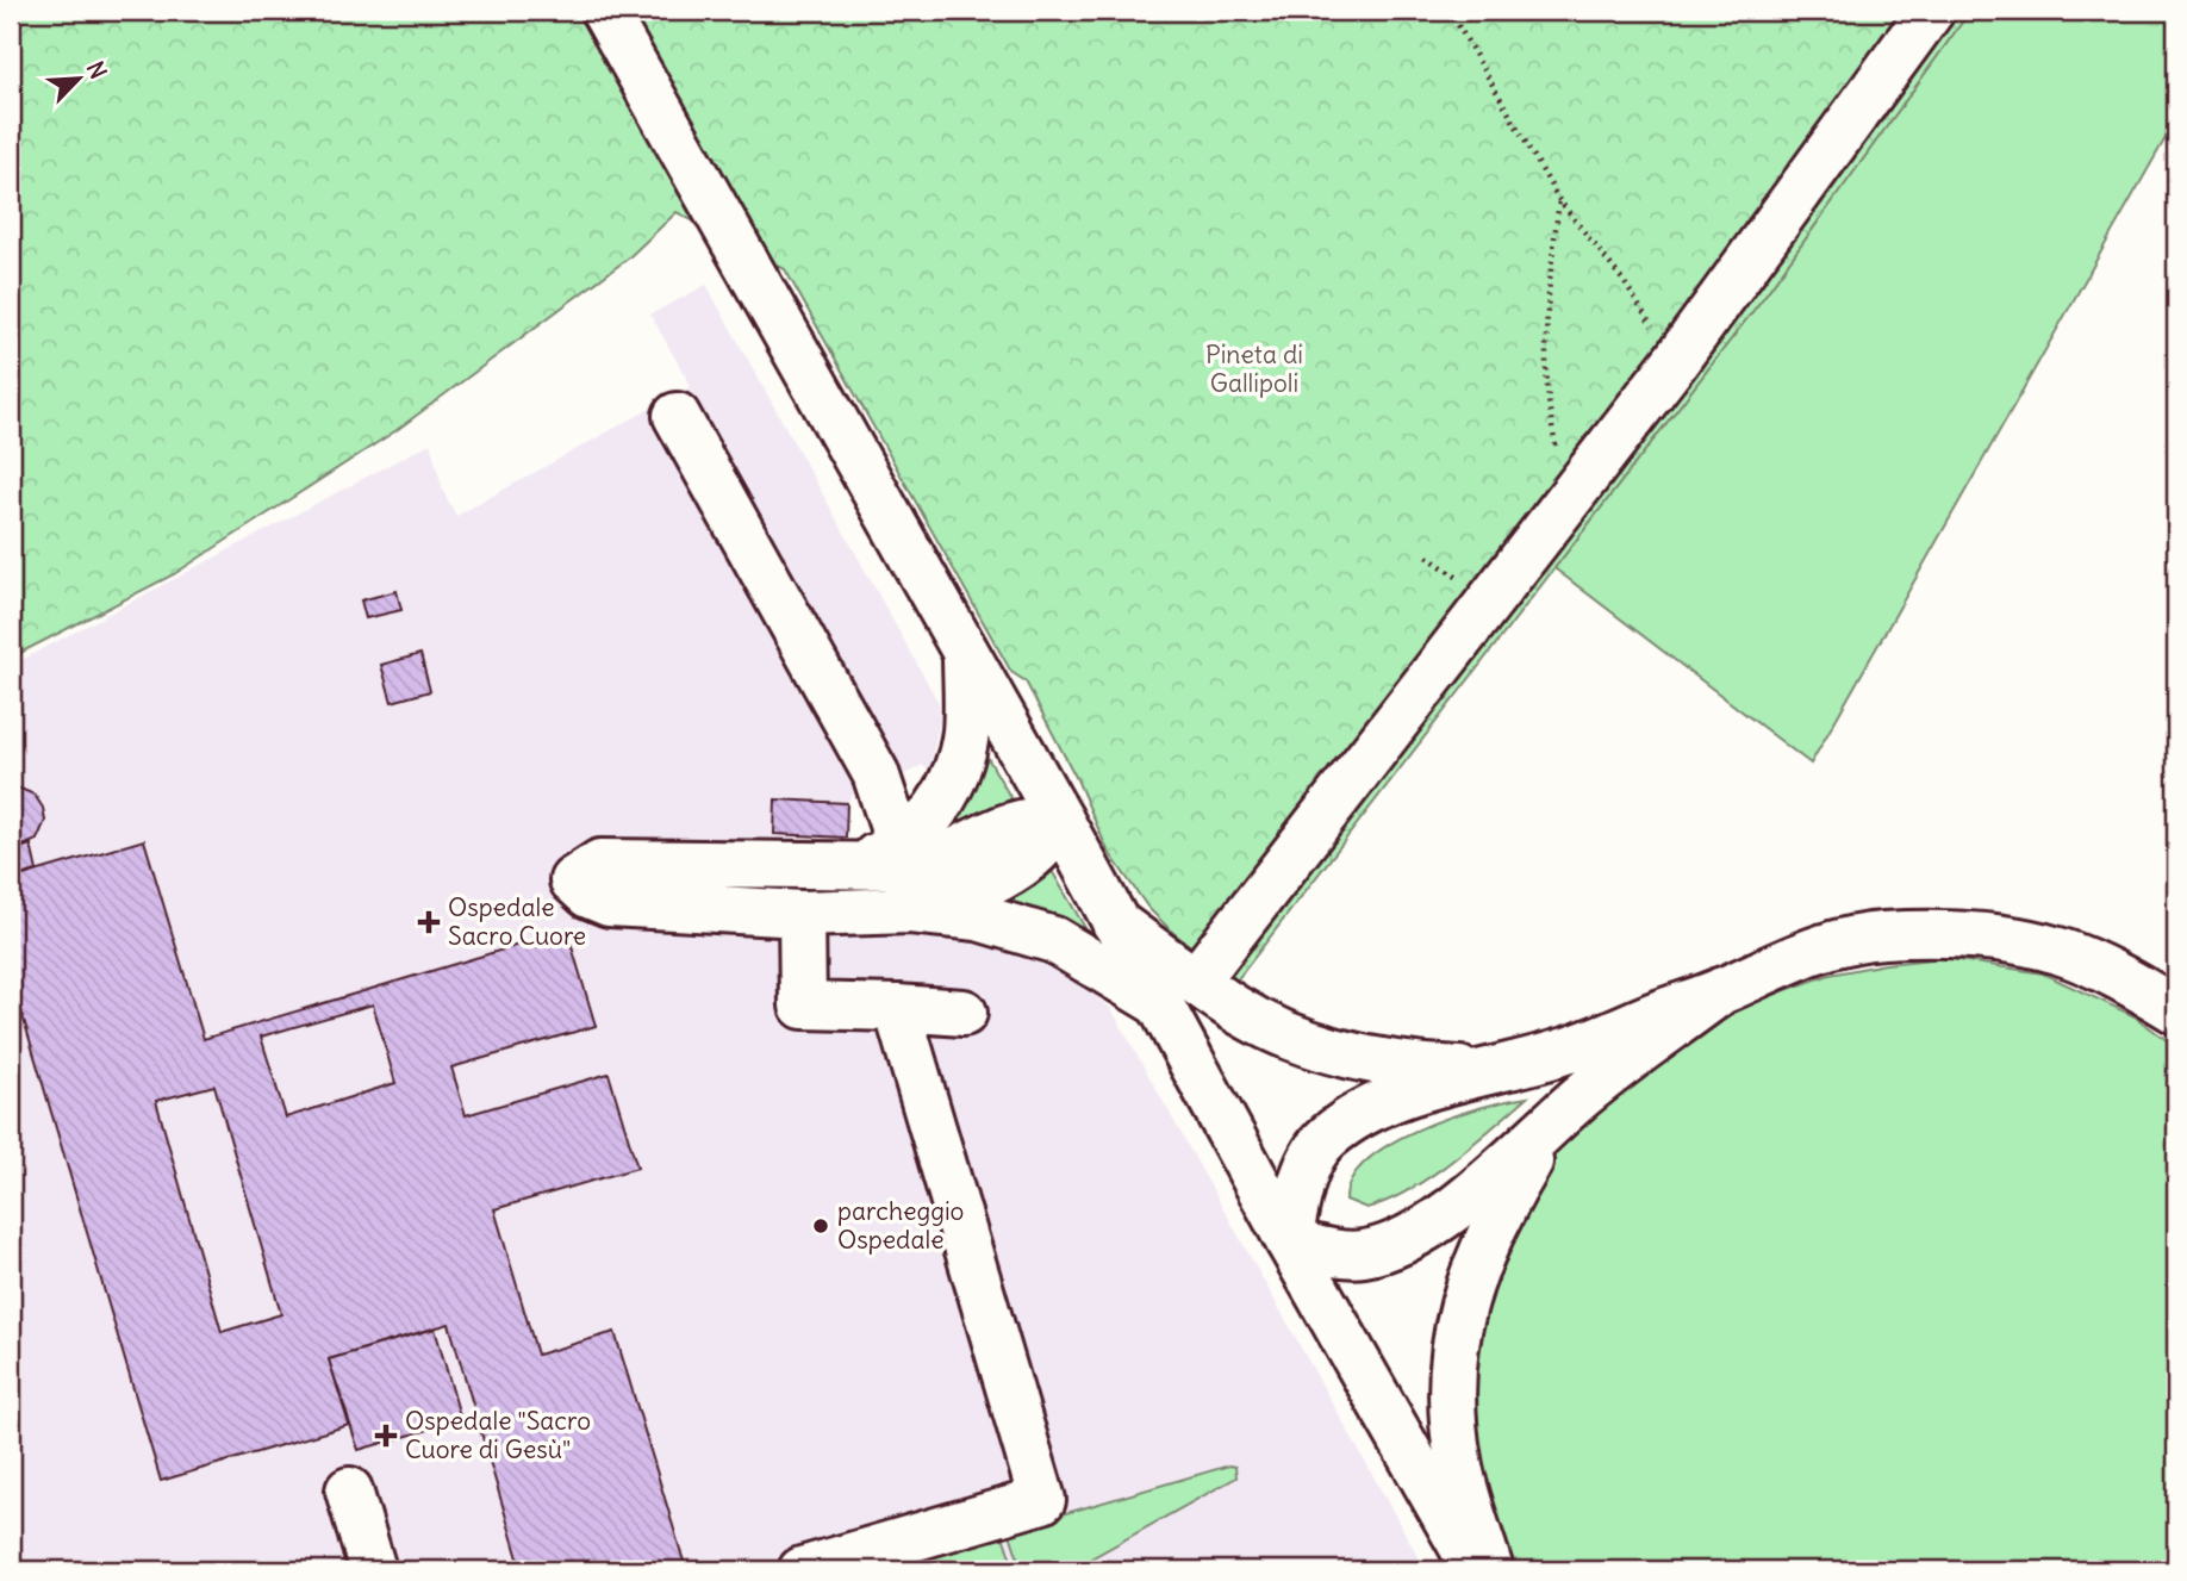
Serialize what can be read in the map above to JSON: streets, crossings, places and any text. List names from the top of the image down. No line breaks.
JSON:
{"parks":["Pineta di Gallipoli"],"places":{"health":["Ospedale Sacro Cuore","Ospedale \"Sacro Cuore di Gesù\""],"other":["parcheggio Ospedale"]},"north":"top right"}
